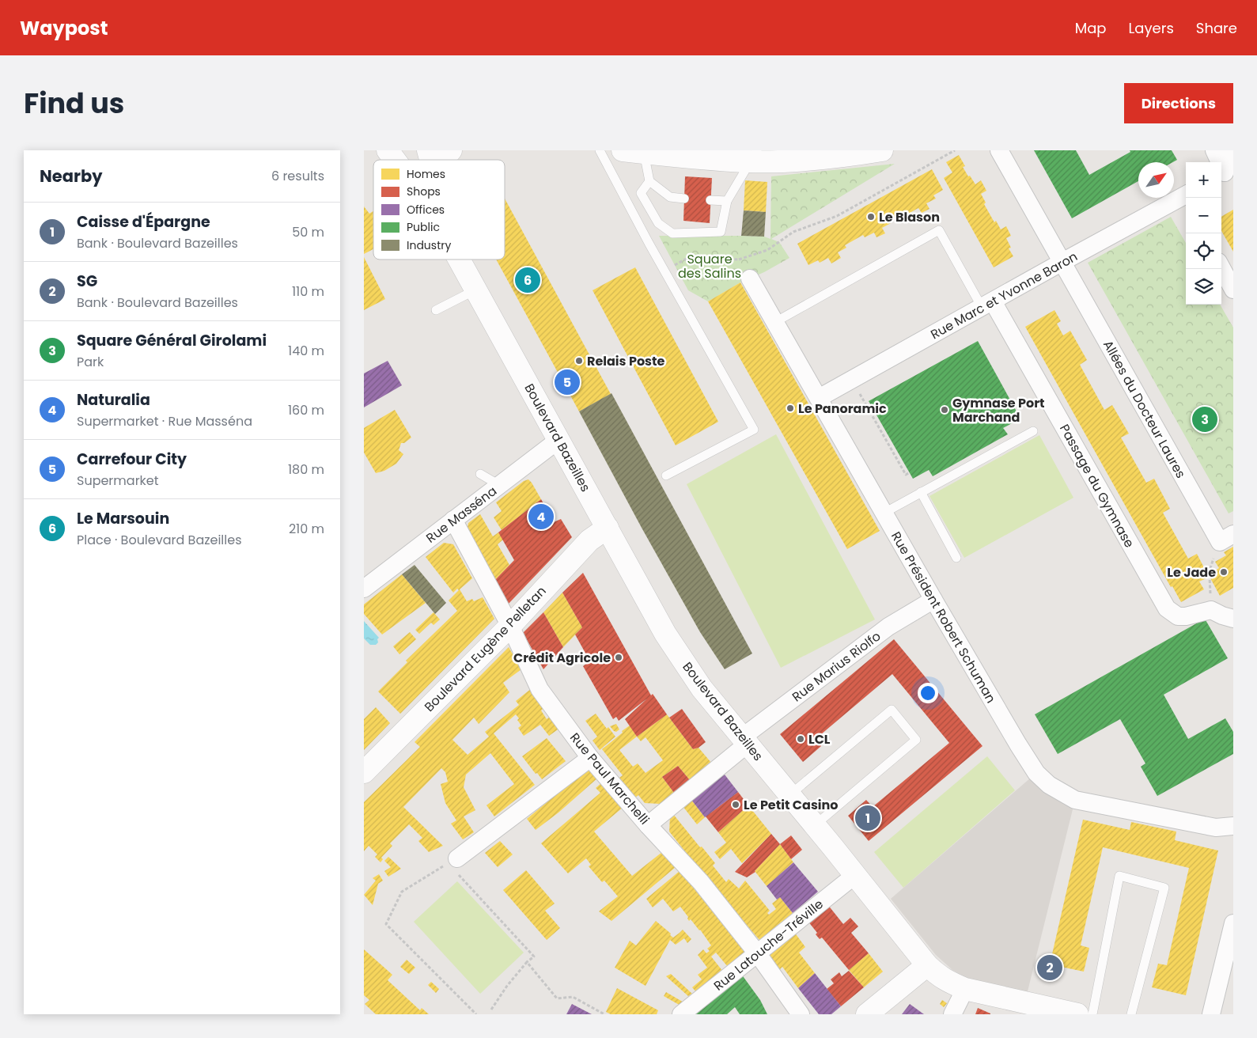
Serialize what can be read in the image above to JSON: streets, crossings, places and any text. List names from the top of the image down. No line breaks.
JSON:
{"streets":{"main road":["Boulevard Bazeilles","Boulevard Eugène Pelletan"],"street":["Rue Marc et Yvonne Baron","Allées du Docteur Laures","Passage du Gymnase","Rue Masséna","Rue Président Robert Schuman","Rue Marius Riolfo","Rue Paul Marchelli","Rue Latouche-Tréville"]},"crossings":[["Rue Marc et Yvonne Baron","Allées du Docteur Laures"],["Rue Marc et Yvonne Baron","Passage du Gymnase"],["Rue Marc et Yvonne Baron","Rue Président Robert Schuman"],["Boulevard Bazeilles","Rue Masséna"],["Boulevard Bazeilles","Boulevard Eugène Pelletan"],["Boulevard Bazeilles","Rue Marius Riolfo"],["Boulevard Bazeilles","Rue Latouche-Tréville"],["Rue Masséna","Rue Paul Marchelli"],["Rue Président Robert Schuman","Rue Marius Riolfo"],["Boulevard Eugène Pelletan","Rue Paul Marchelli"],["Rue Marius Riolfo","Rue Paul Marchelli"],["Rue Paul Marchelli","Rue Latouche-Tréville"]],"parks":["Square des Salins"],"places":["Le Blason","Relais Poste","Le Panoramic","Gymnase Port Marchand","Le Jade","Crédit Agricole","LCL","Le Petit Casino"],"legend":["Homes","Shops","Offices","Public","Industry"],"north":"top right","page":{"header":"Waypost","nav":["Map","Layers","Share"],"title":"Find us","buttons":"Directions","heading":["Nearby","6 results"],"map_buttons":["+","−"],"list":[{"mark":"1","name":"Caisse d'Épargne","note":"Bank · Boulevard Bazeilles","value":"50 m"},{"mark":"2","name":"SG","note":"Bank · Boulevard Bazeilles","value":"110 m"},{"mark":"3","name":"Square Général Girolami","note":"Park","value":"140 m"},{"mark":"4","name":"Naturalia","note":"Supermarket · Rue Masséna","value":"160 m"},{"mark":"5","name":"Carrefour City","note":"Supermarket","value":"180 m"},{"mark":"6","name":"Le Marsouin","note":"Place · Boulevard Bazeilles","value":"210 m"}],"pins":["6","5","3","4","1","2"]}}
